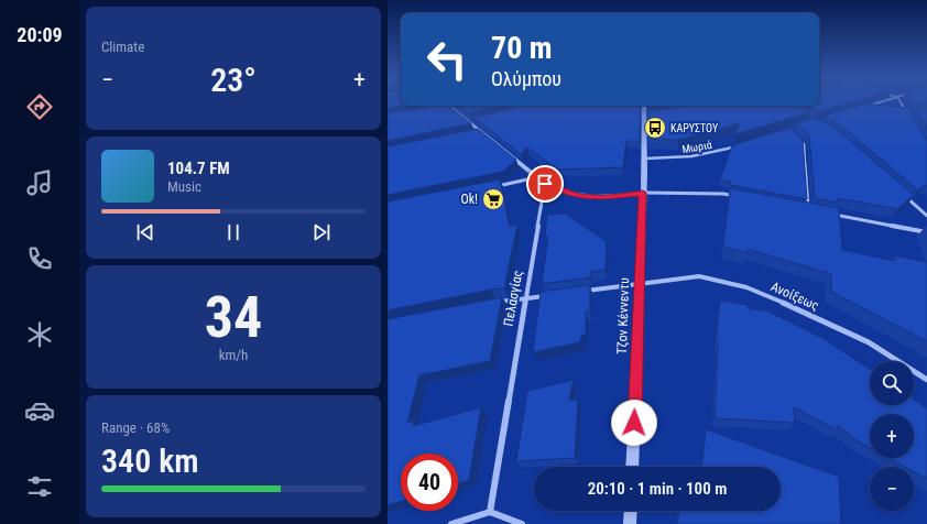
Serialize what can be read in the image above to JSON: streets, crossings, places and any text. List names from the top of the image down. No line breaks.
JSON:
{"streets":{"street":["Μωριά","Ανοίξεως","Πελασγίας","Τζον Κέννεντυ"]},"crossings":[["Μωριά","Τζον Κέννεντυ"],["Ανοίξεως","Τζον Κέννεντυ"]],"places":{"bus stop":["ΚΑΡΥΣΤΟΥ"],"supermarket":["Ok!"]},"page":{"tabs":"20:09","tile":["Climate",["34","km/h"],["Range · 68%","340 km"]],"turn":["70 m","Ολύμπου"],"heat":["−","23°","+"],"song":["104.7 FM","Music"],"map_buttons":["+","−"],"limit":"40","trip":"20:10 · 1 min · 100 m"}}
